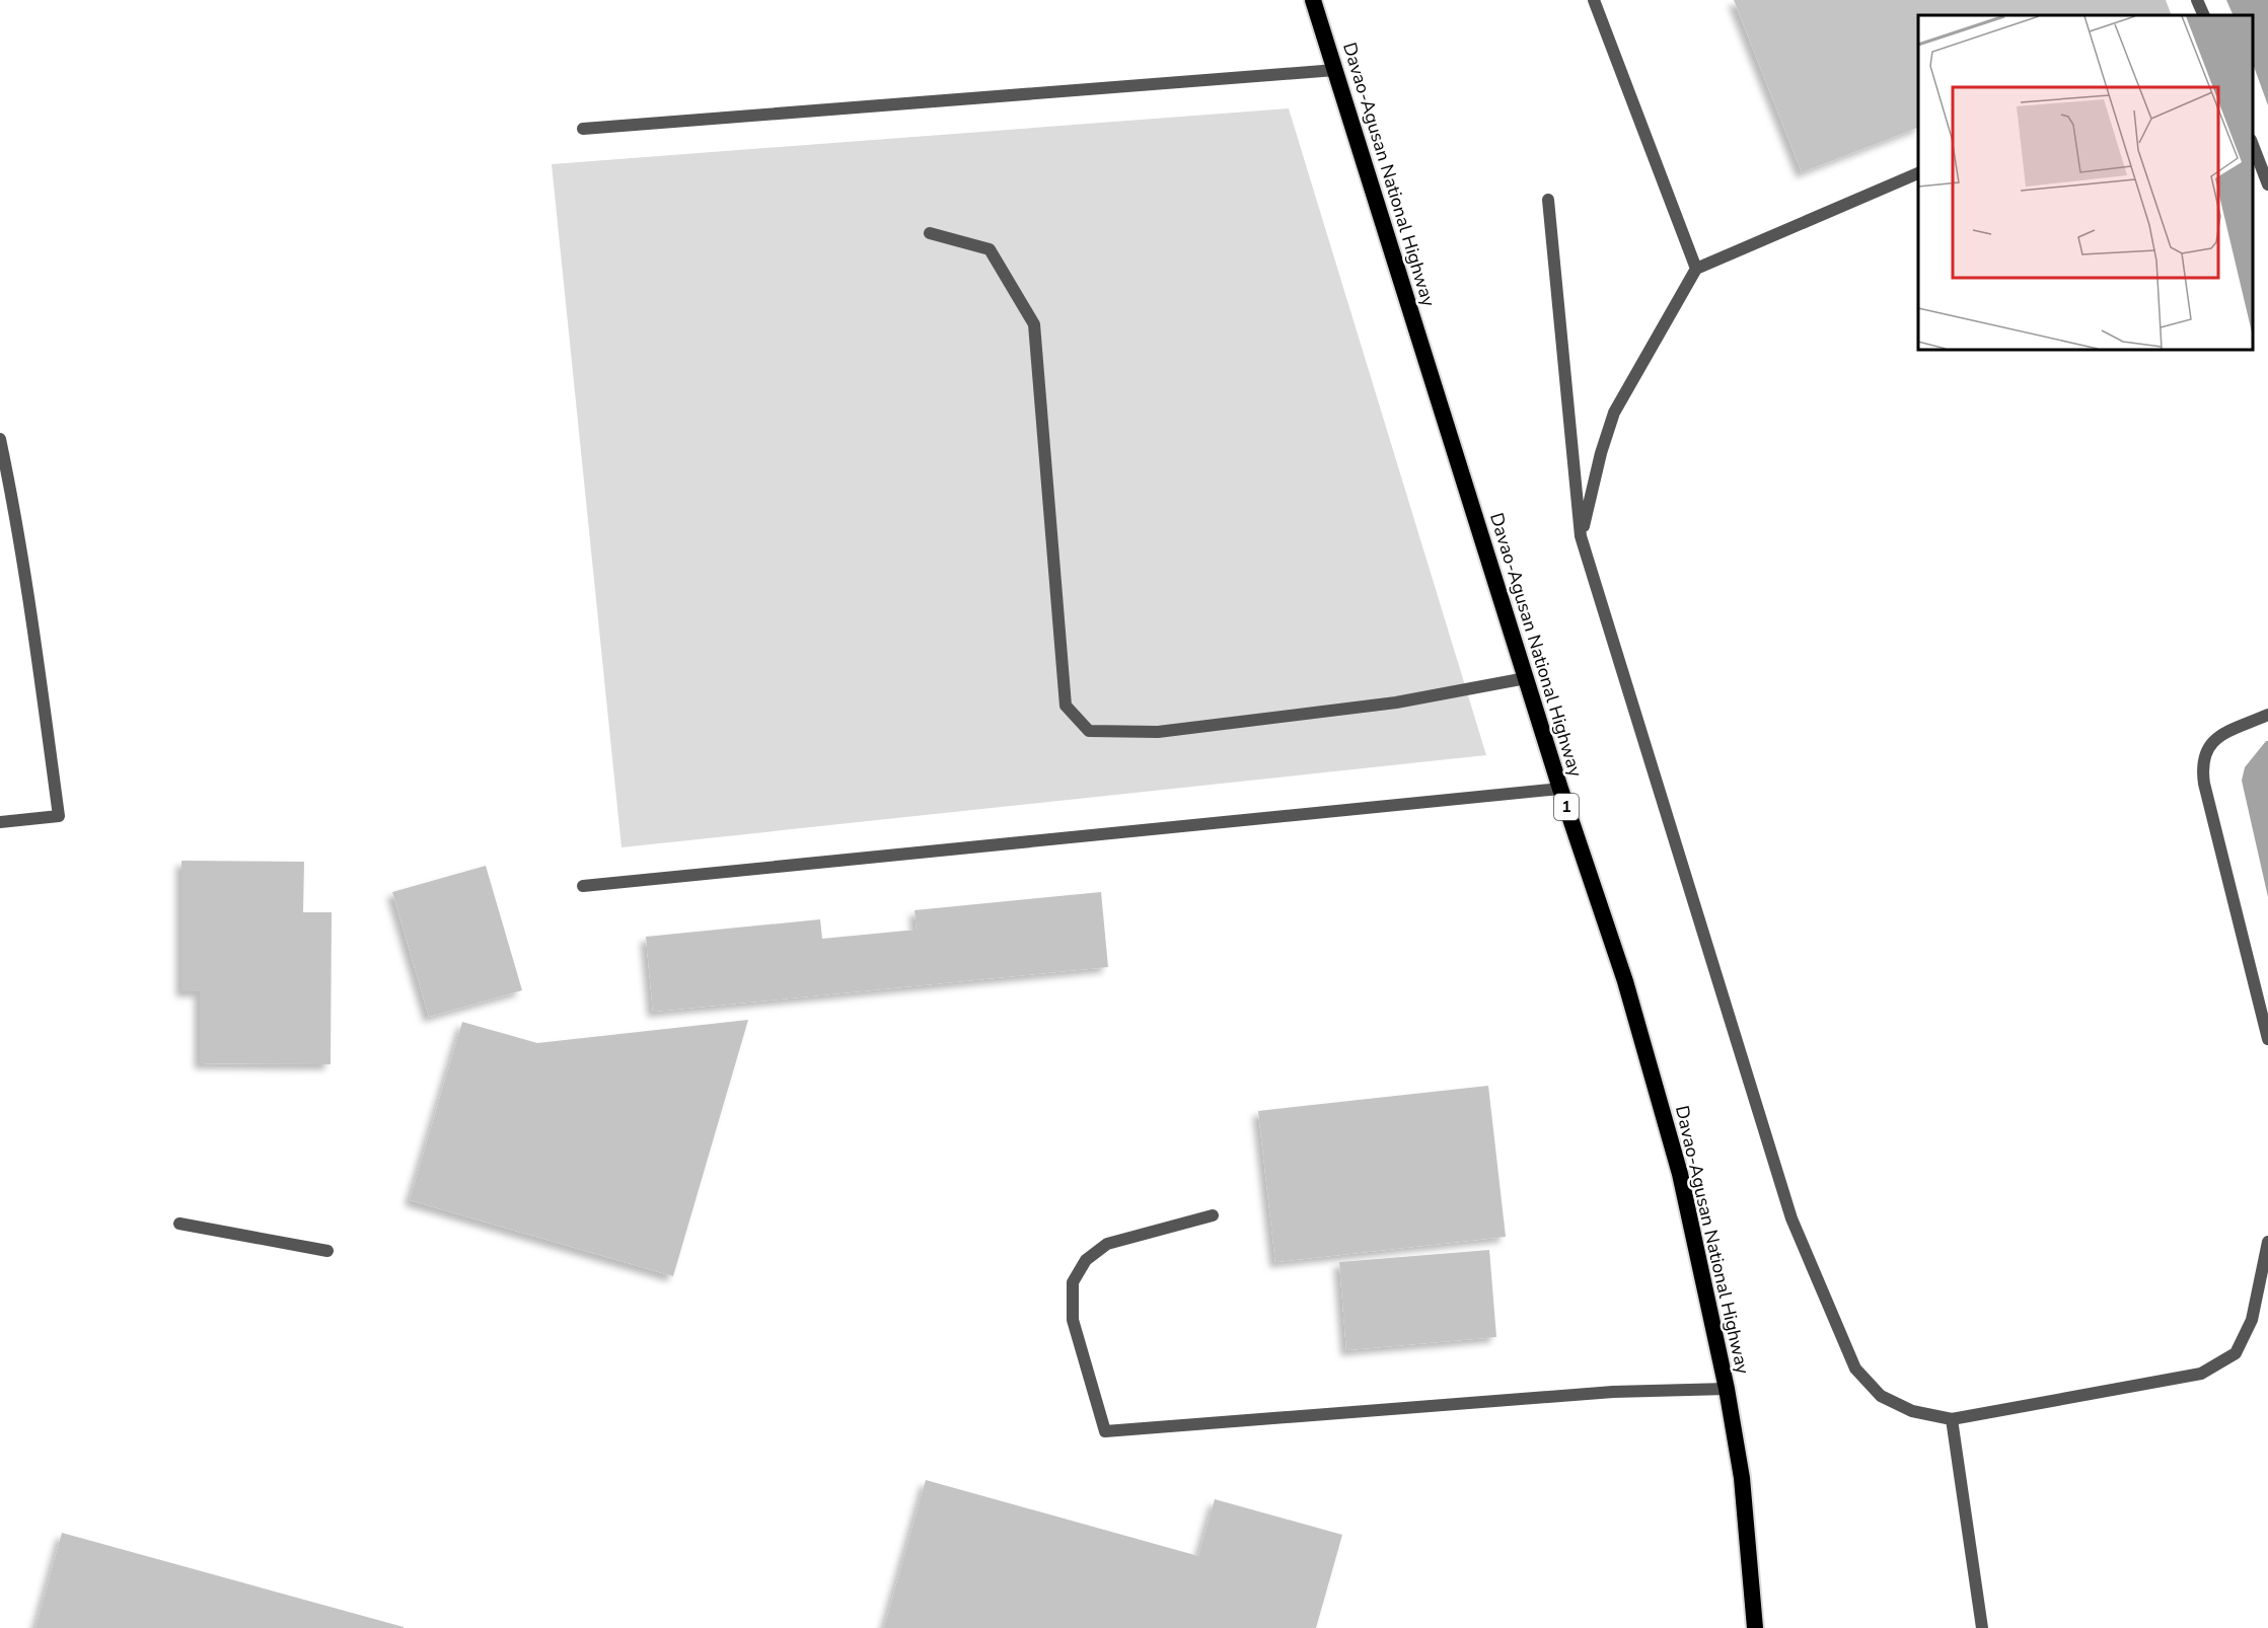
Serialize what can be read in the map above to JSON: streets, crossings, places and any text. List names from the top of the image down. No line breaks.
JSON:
{"streets":{"highway":["Davao-Agusan National Highway","1"]}}
